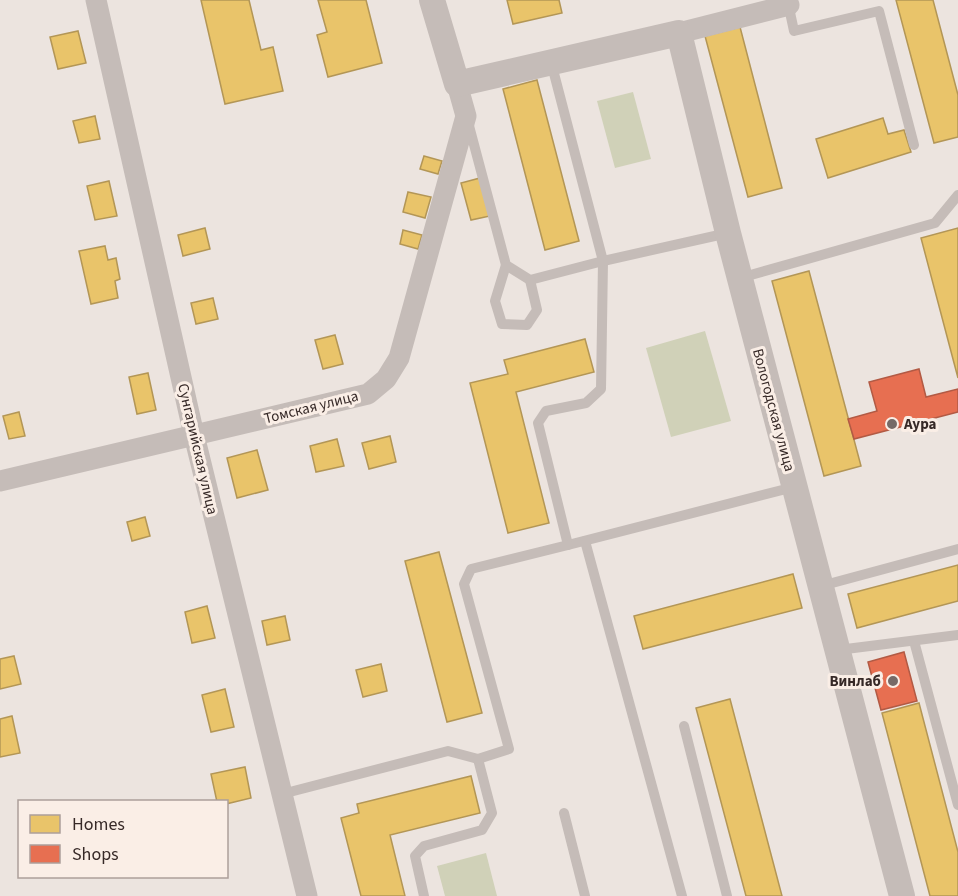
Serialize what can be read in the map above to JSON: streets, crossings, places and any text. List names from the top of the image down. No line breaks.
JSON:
{"streets":{"street":["Томская улица","Вологодская улица","Сунгарийская улица"]},"crossings":[["Томская улица","Сунгарийская улица"]],"places":["Аура","Винлаб"],"legend":["Homes","Shops"]}
